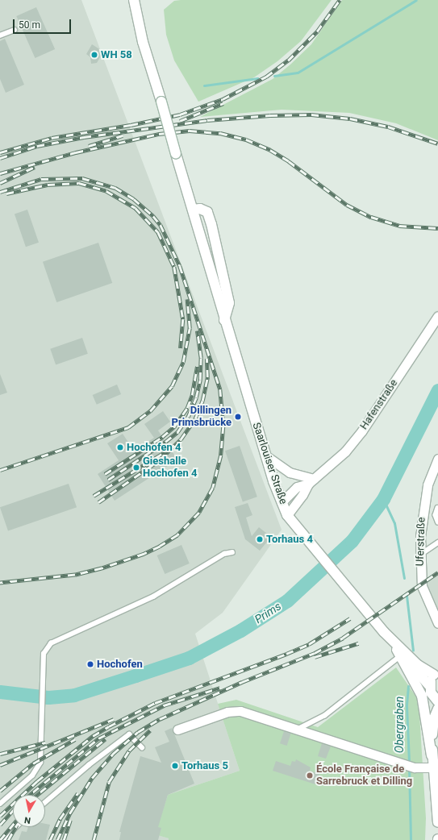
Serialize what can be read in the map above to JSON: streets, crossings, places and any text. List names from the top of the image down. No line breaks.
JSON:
{"streets":{"main road":["Saarlouiser Straße"],"street":["Hafenstraße","Uferstraße"]},"crossings":[["Hafenstraße","Saarlouiser Straße"]],"water":["Prims","Obergraben"],"places":["WH 58","Dillingen Primsbrücke","Hochofen 4","Gieshalle Hochofen 4","Torhaus 4","Hochofen","Torhaus 5","École Française de Sarrebruck et Dilling"],"scale_bar":"50 m","north":"bottom"}
